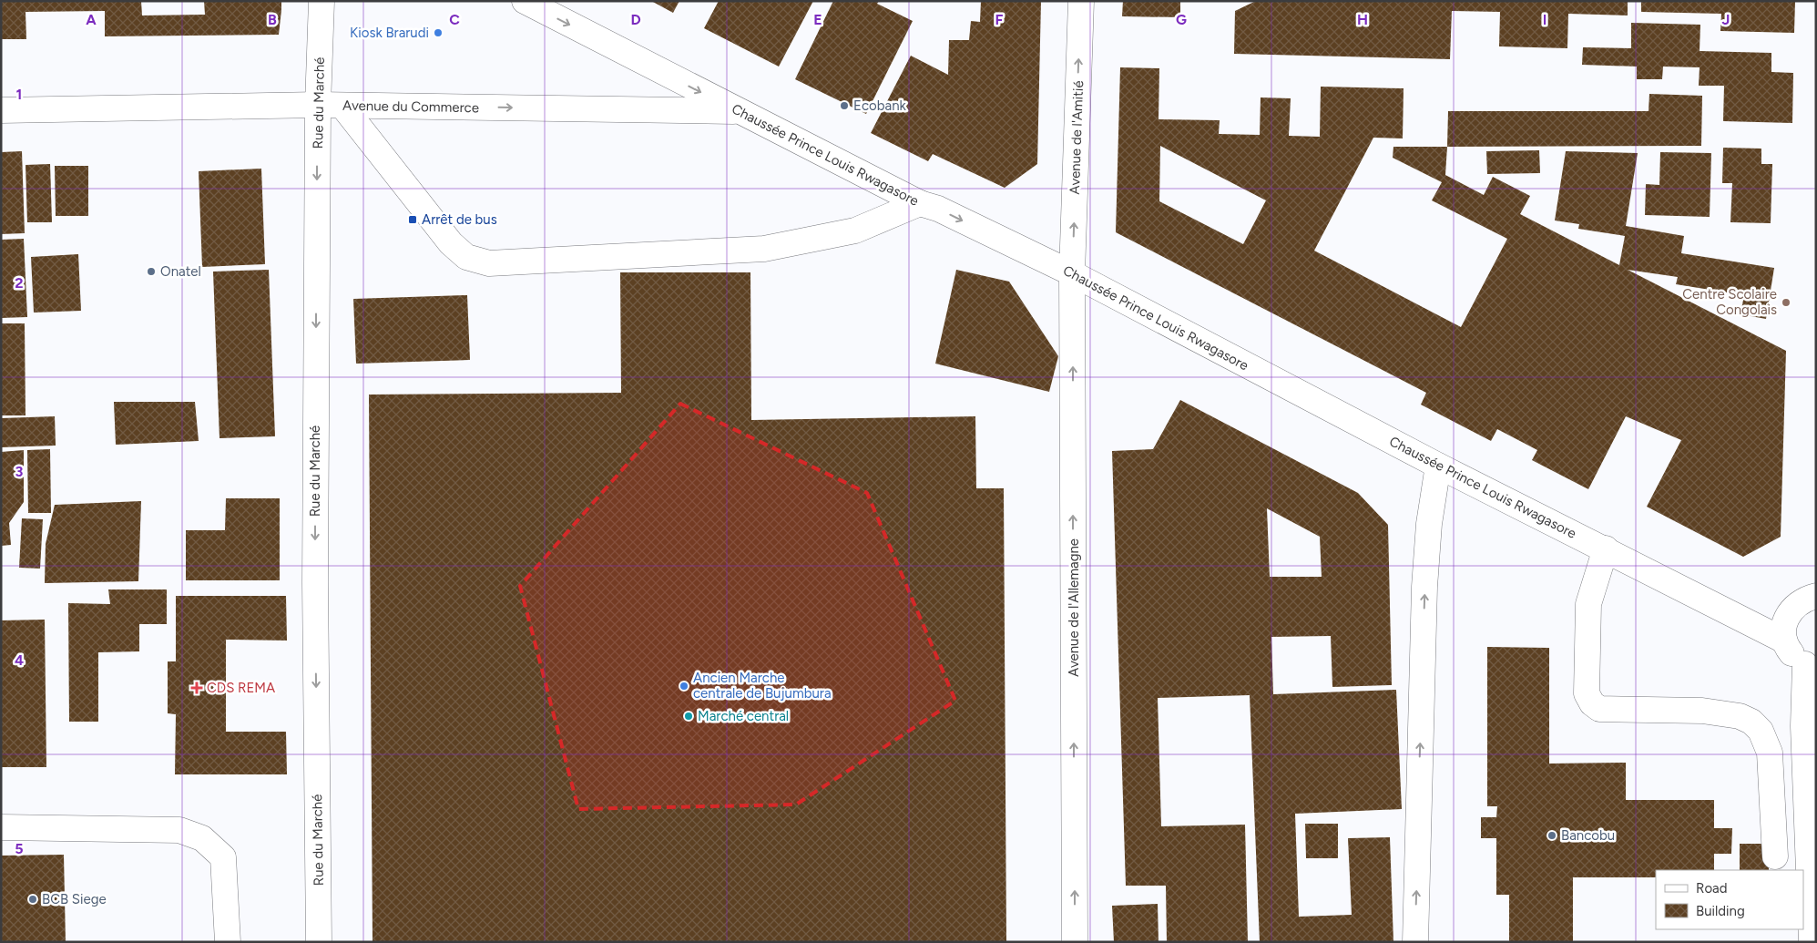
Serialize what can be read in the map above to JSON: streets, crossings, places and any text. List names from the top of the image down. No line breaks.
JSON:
{"streets":{"street":["Rue du Marché","Avenue du Commerce","Avenue de l'Amitié","Chaussée Prince Louis Rwagasore","Avenue de l'Allemagne"]},"crossings":[["Rue du Marché","Avenue du Commerce"],["Avenue du Commerce","Chaussée Prince Louis Rwagasore"],["Avenue de l'Amitié","Chaussée Prince Louis Rwagasore"],["Avenue de l'Amitié","Avenue de l'Allemagne"],["Chaussée Prince Louis Rwagasore","Avenue de l'Allemagne"]],"one_way":["Rue du Marché","Avenue du Commerce","Avenue de l'Amitié","Avenue de l'Allemagne"],"places":{"other":["Kiosk Brarudi","Ecobank","Onatel","Centre Scolaire Congolais","Ancien Marche centrale de Bujumbura","Marché central","Bancobu","BCB Siege"],"transit":["Arrêt de bus"],"health":["CDS REMA"]},"legend":["Road","Building"],"grid":{"columns":["A","B","C","D","E","F","G","H","I","J"],"rows":["1","2","3","4","5"]}}
